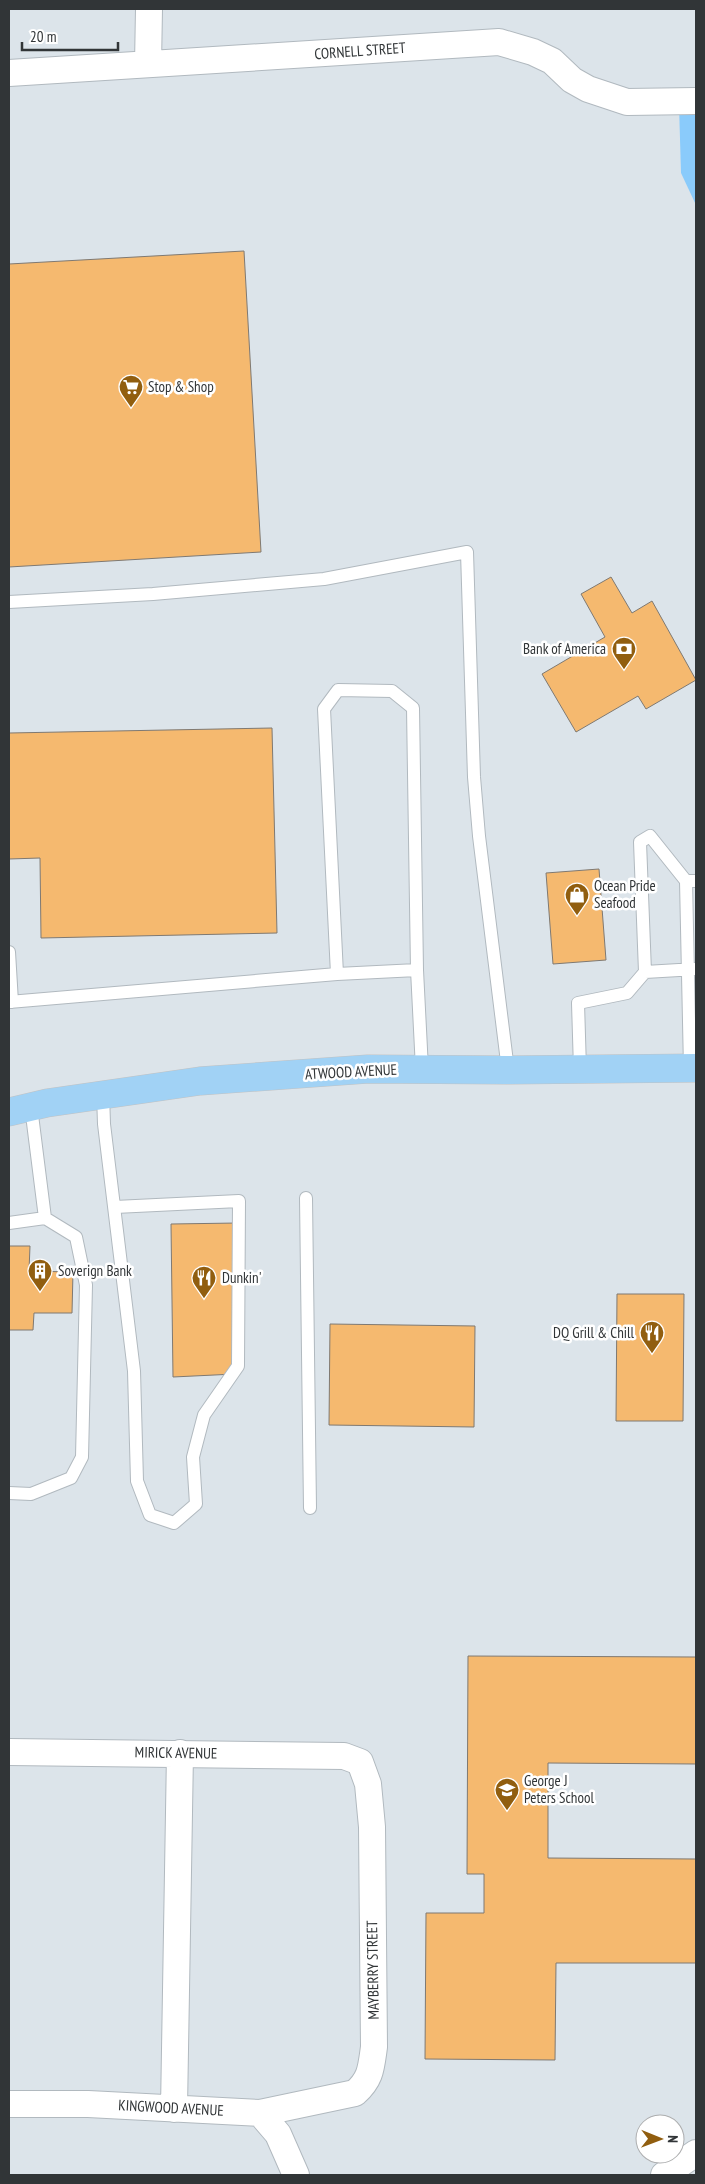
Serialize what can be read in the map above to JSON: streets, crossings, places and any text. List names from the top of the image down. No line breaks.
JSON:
{"streets":{"main road":["ATWOOD AVENUE"],"street":["CORNELL STREET","MIRICK AVENUE","MAYBERRY STREET","KINGWOOD AVENUE"]},"crossings":[["MIRICK AVENUE","MAYBERRY STREET"],["MAYBERRY STREET","KINGWOOD AVENUE"]],"places":{"supermarket":["Stop & Shop"],"bank":["Bank of America"],"shop":["Ocean Pride Seafood"],"building":["Soverign Bank"],"restaurant":["Dunkin'","DQ Grill & Chill"],"school or university":["George J Peters School"]},"scale_bar":"20 m","north":"right"}
